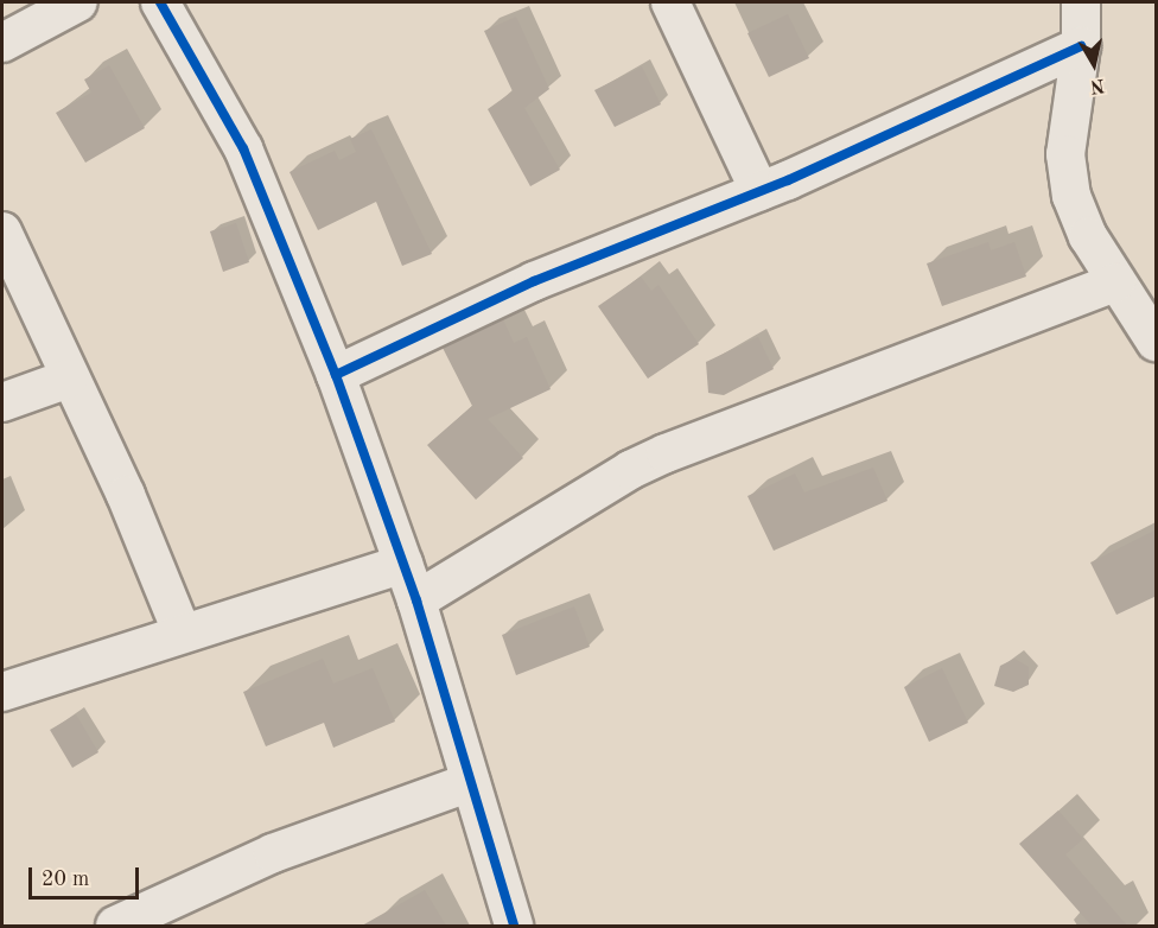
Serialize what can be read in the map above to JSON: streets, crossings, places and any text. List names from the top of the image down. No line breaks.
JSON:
{"scale_bar":"20 m","north":"bottom"}
